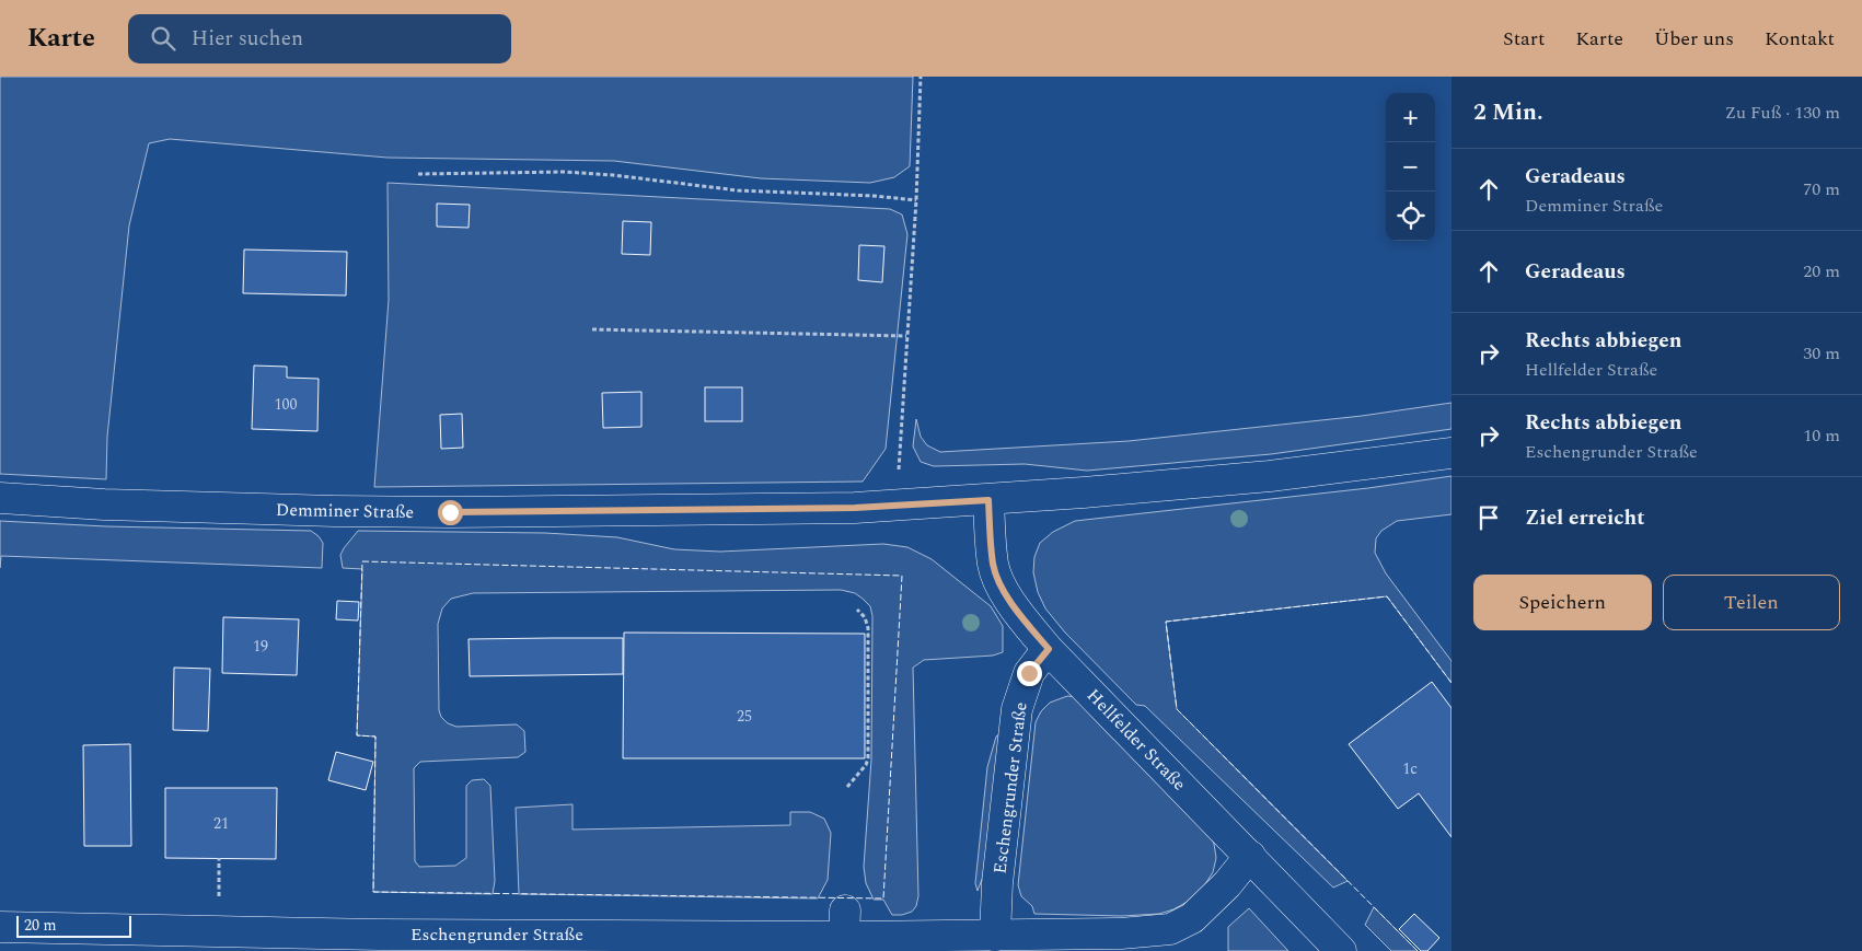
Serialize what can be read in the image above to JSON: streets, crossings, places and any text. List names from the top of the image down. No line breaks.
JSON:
{"streets":{"street":["Demminer Straße","Hellfelder Straße","Eschengrunder Straße"]},"crossings":[["Demminer Straße","Hellfelder Straße"],["Hellfelder Straße","Eschengrunder Straße"]],"house_numbers":["100","19","25","1c","21"],"scale_bar":"20 m","page":{"header":"Karte","search":"Hier suchen","nav":["Start","Karte","Über uns","Kontakt"],"heading":["2 Min.","Zu Fuß · 130 m"],"map_buttons":["+","−"],"list":[["Geradeaus","Demminer Straße","70 m"],["Geradeaus","20 m"],["Rechts abbiegen","Hellfelder Straße","30 m"],["Rechts abbiegen","Eschengrunder Straße","10 m"],"Ziel erreicht"],"buttons":["Speichern","Teilen"],"scale":"20 m"}}
